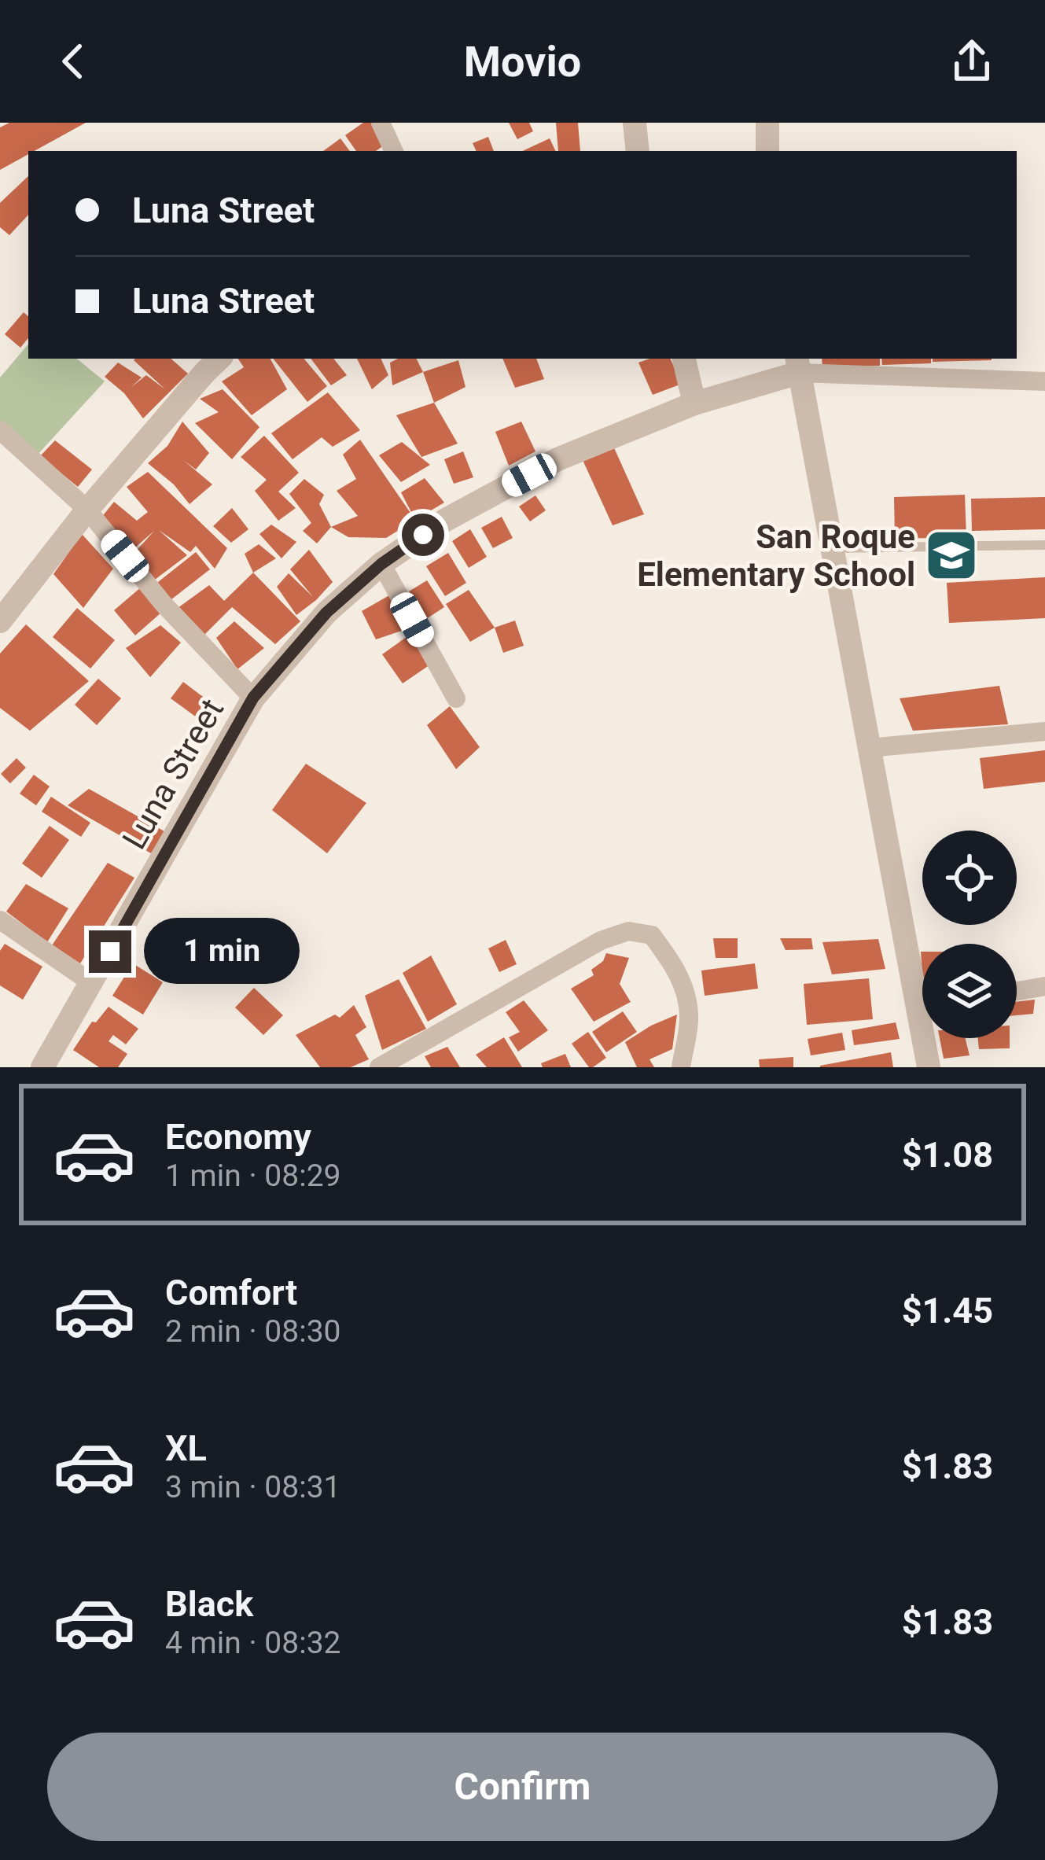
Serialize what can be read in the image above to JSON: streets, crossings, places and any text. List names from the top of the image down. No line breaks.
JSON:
{"streets":{"street":["Luna Street"]},"places":{"school or university":["San Roque Elementary School"]},"page":{"header":"Movio","banner":["Luna Street","Luna Street"],"bubble":"1 min","list":[{"name":"Economy","note":"1 min · 08:29","value":"$1.08"},{"name":"Comfort","note":"2 min · 08:30","value":"$1.45"},{"name":"XL","note":"3 min · 08:31","value":"$1.83"},{"name":"Black","note":"4 min · 08:32","value":"$1.83"}],"buttons":"Confirm"}}
